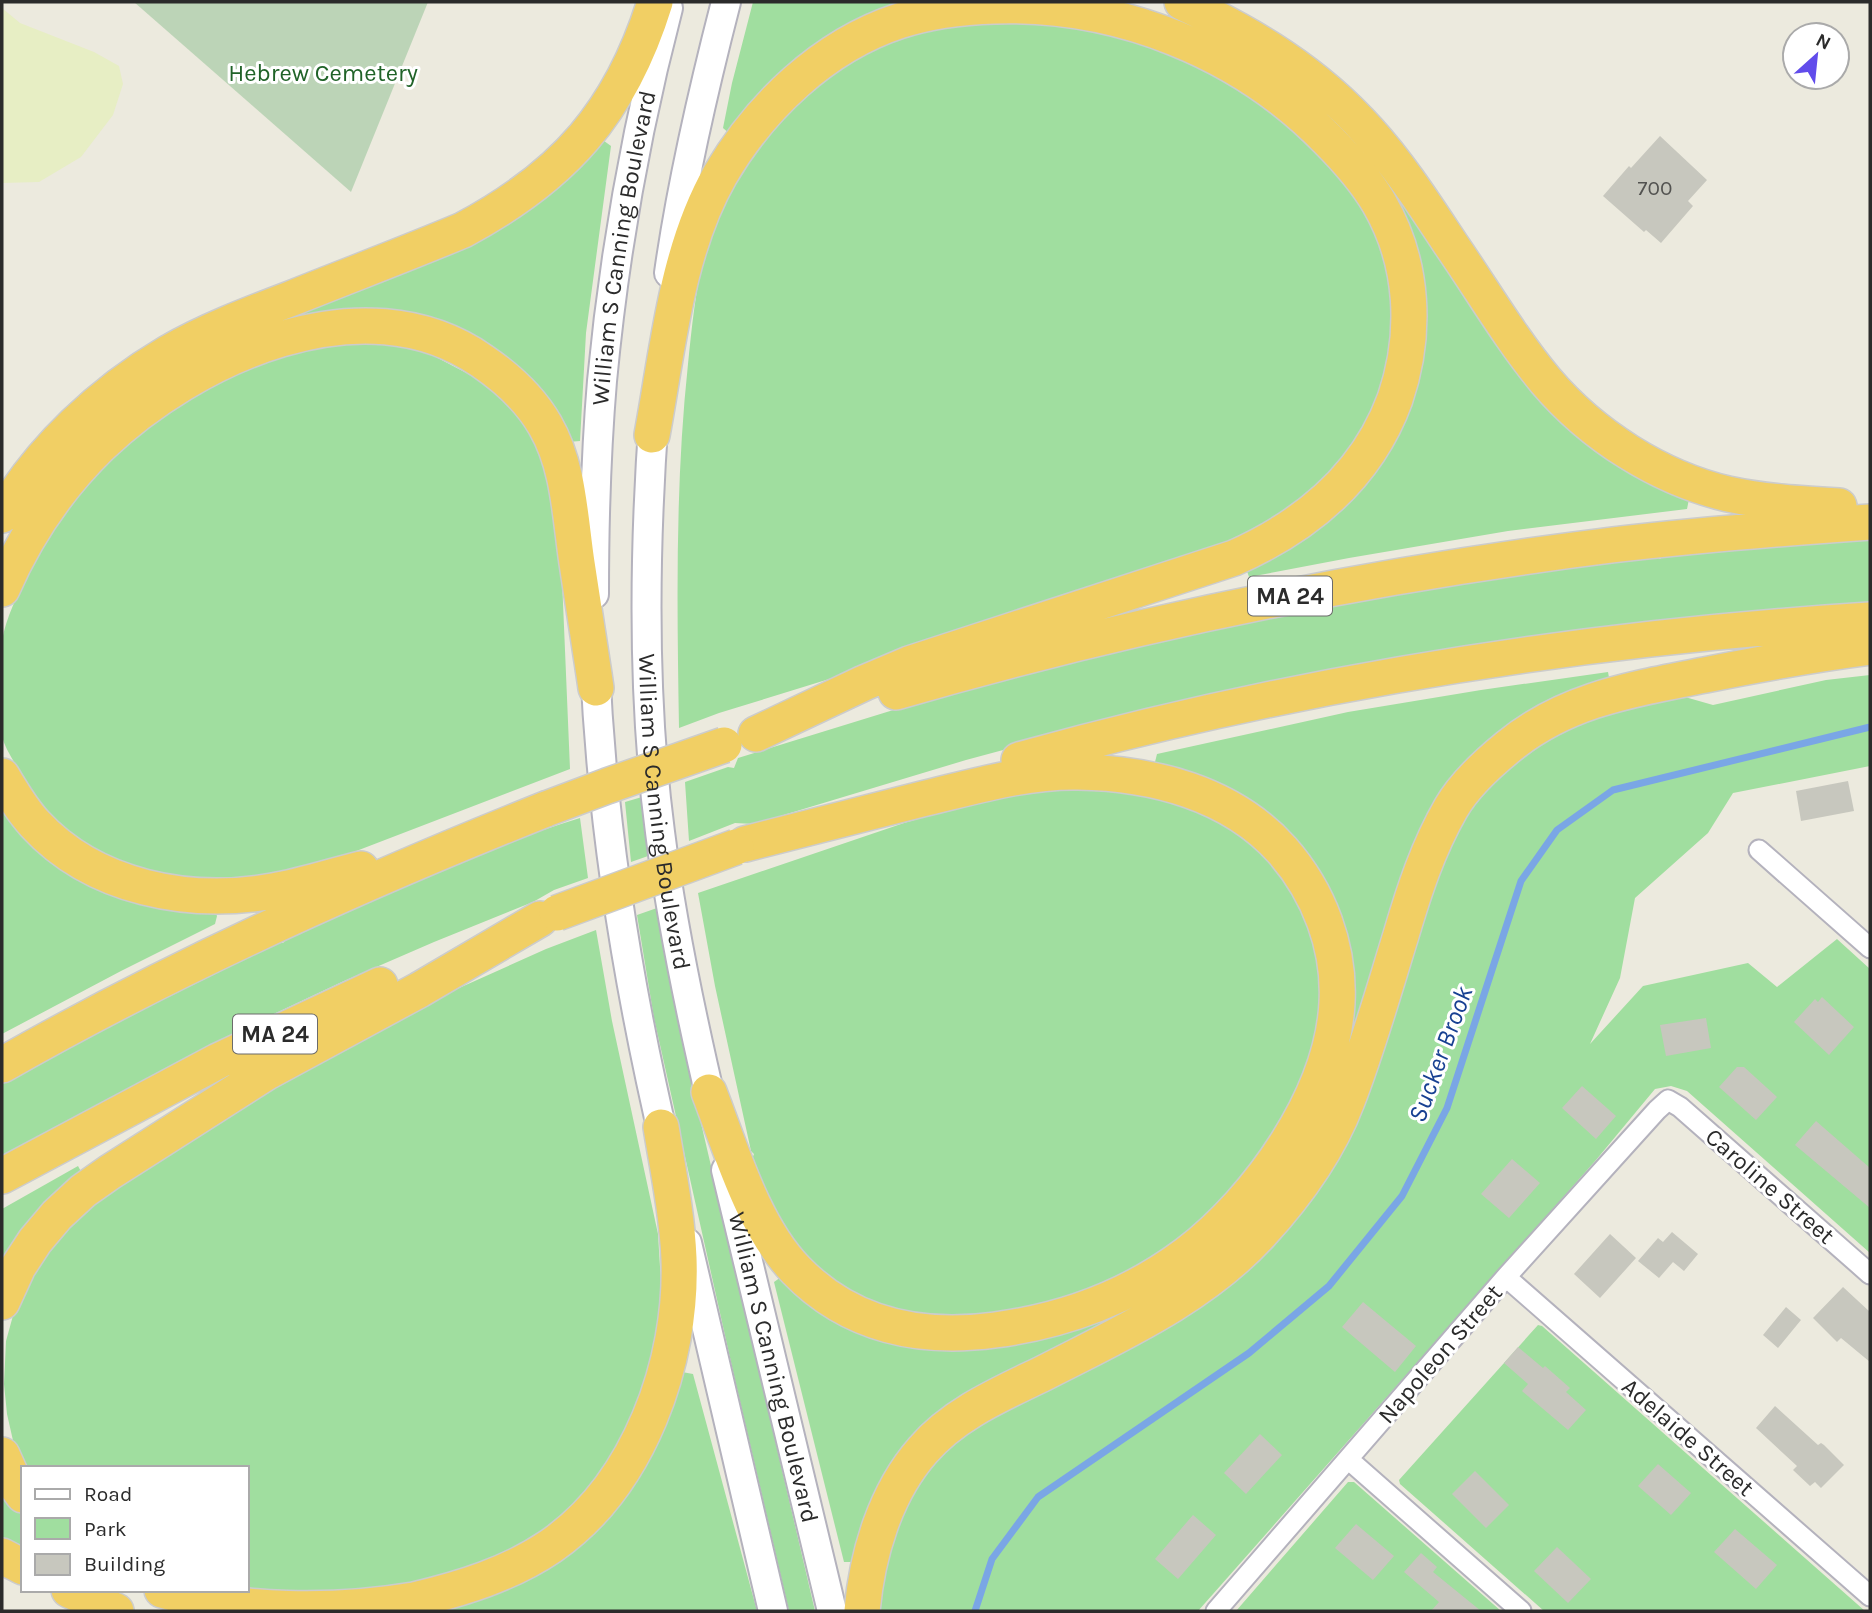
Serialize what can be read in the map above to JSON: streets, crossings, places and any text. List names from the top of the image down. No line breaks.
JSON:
{"streets":{"highway":["MA 24"],"main road":["William S Canning Boulevard"],"street":["Caroline Street","Napoleon Street","Adelaide Street"]},"crossings":[["Caroline Street","Napoleon Street"],["Napoleon Street","Adelaide Street"]],"water":["Sucker Brook"],"parks":["Hebrew Cemetery"],"house_numbers":["700"],"legend":["Road","Park","Building"],"north":"top right"}
